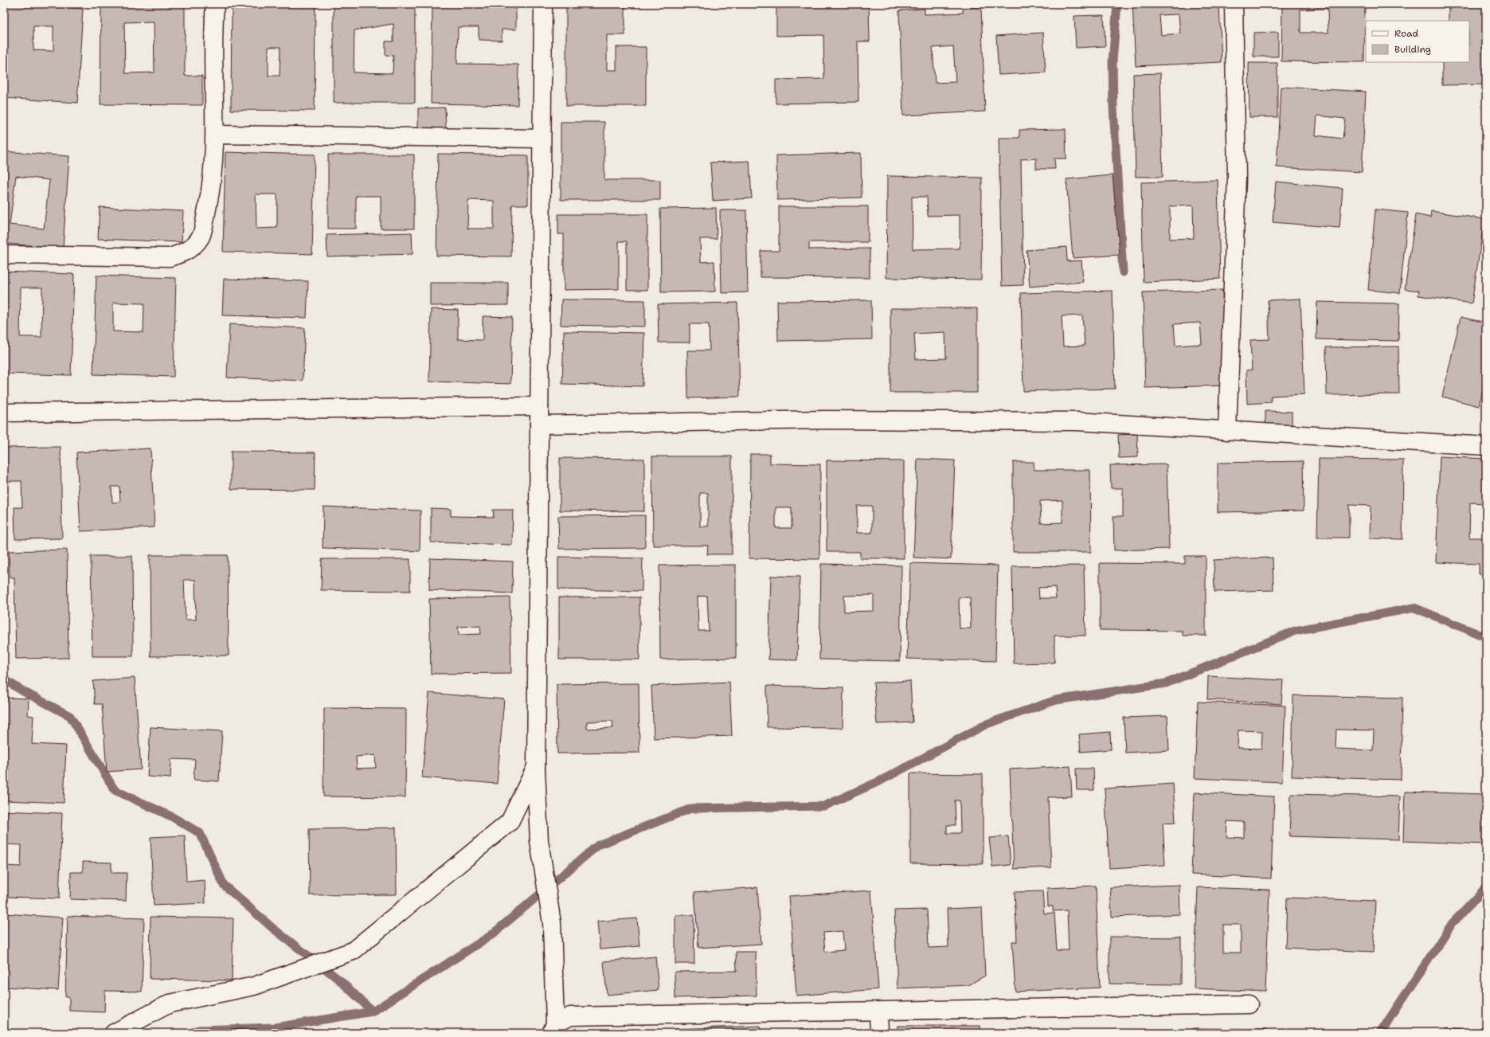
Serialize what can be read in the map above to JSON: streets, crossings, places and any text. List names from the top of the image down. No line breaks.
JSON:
{"legend":["Road","Building"]}
